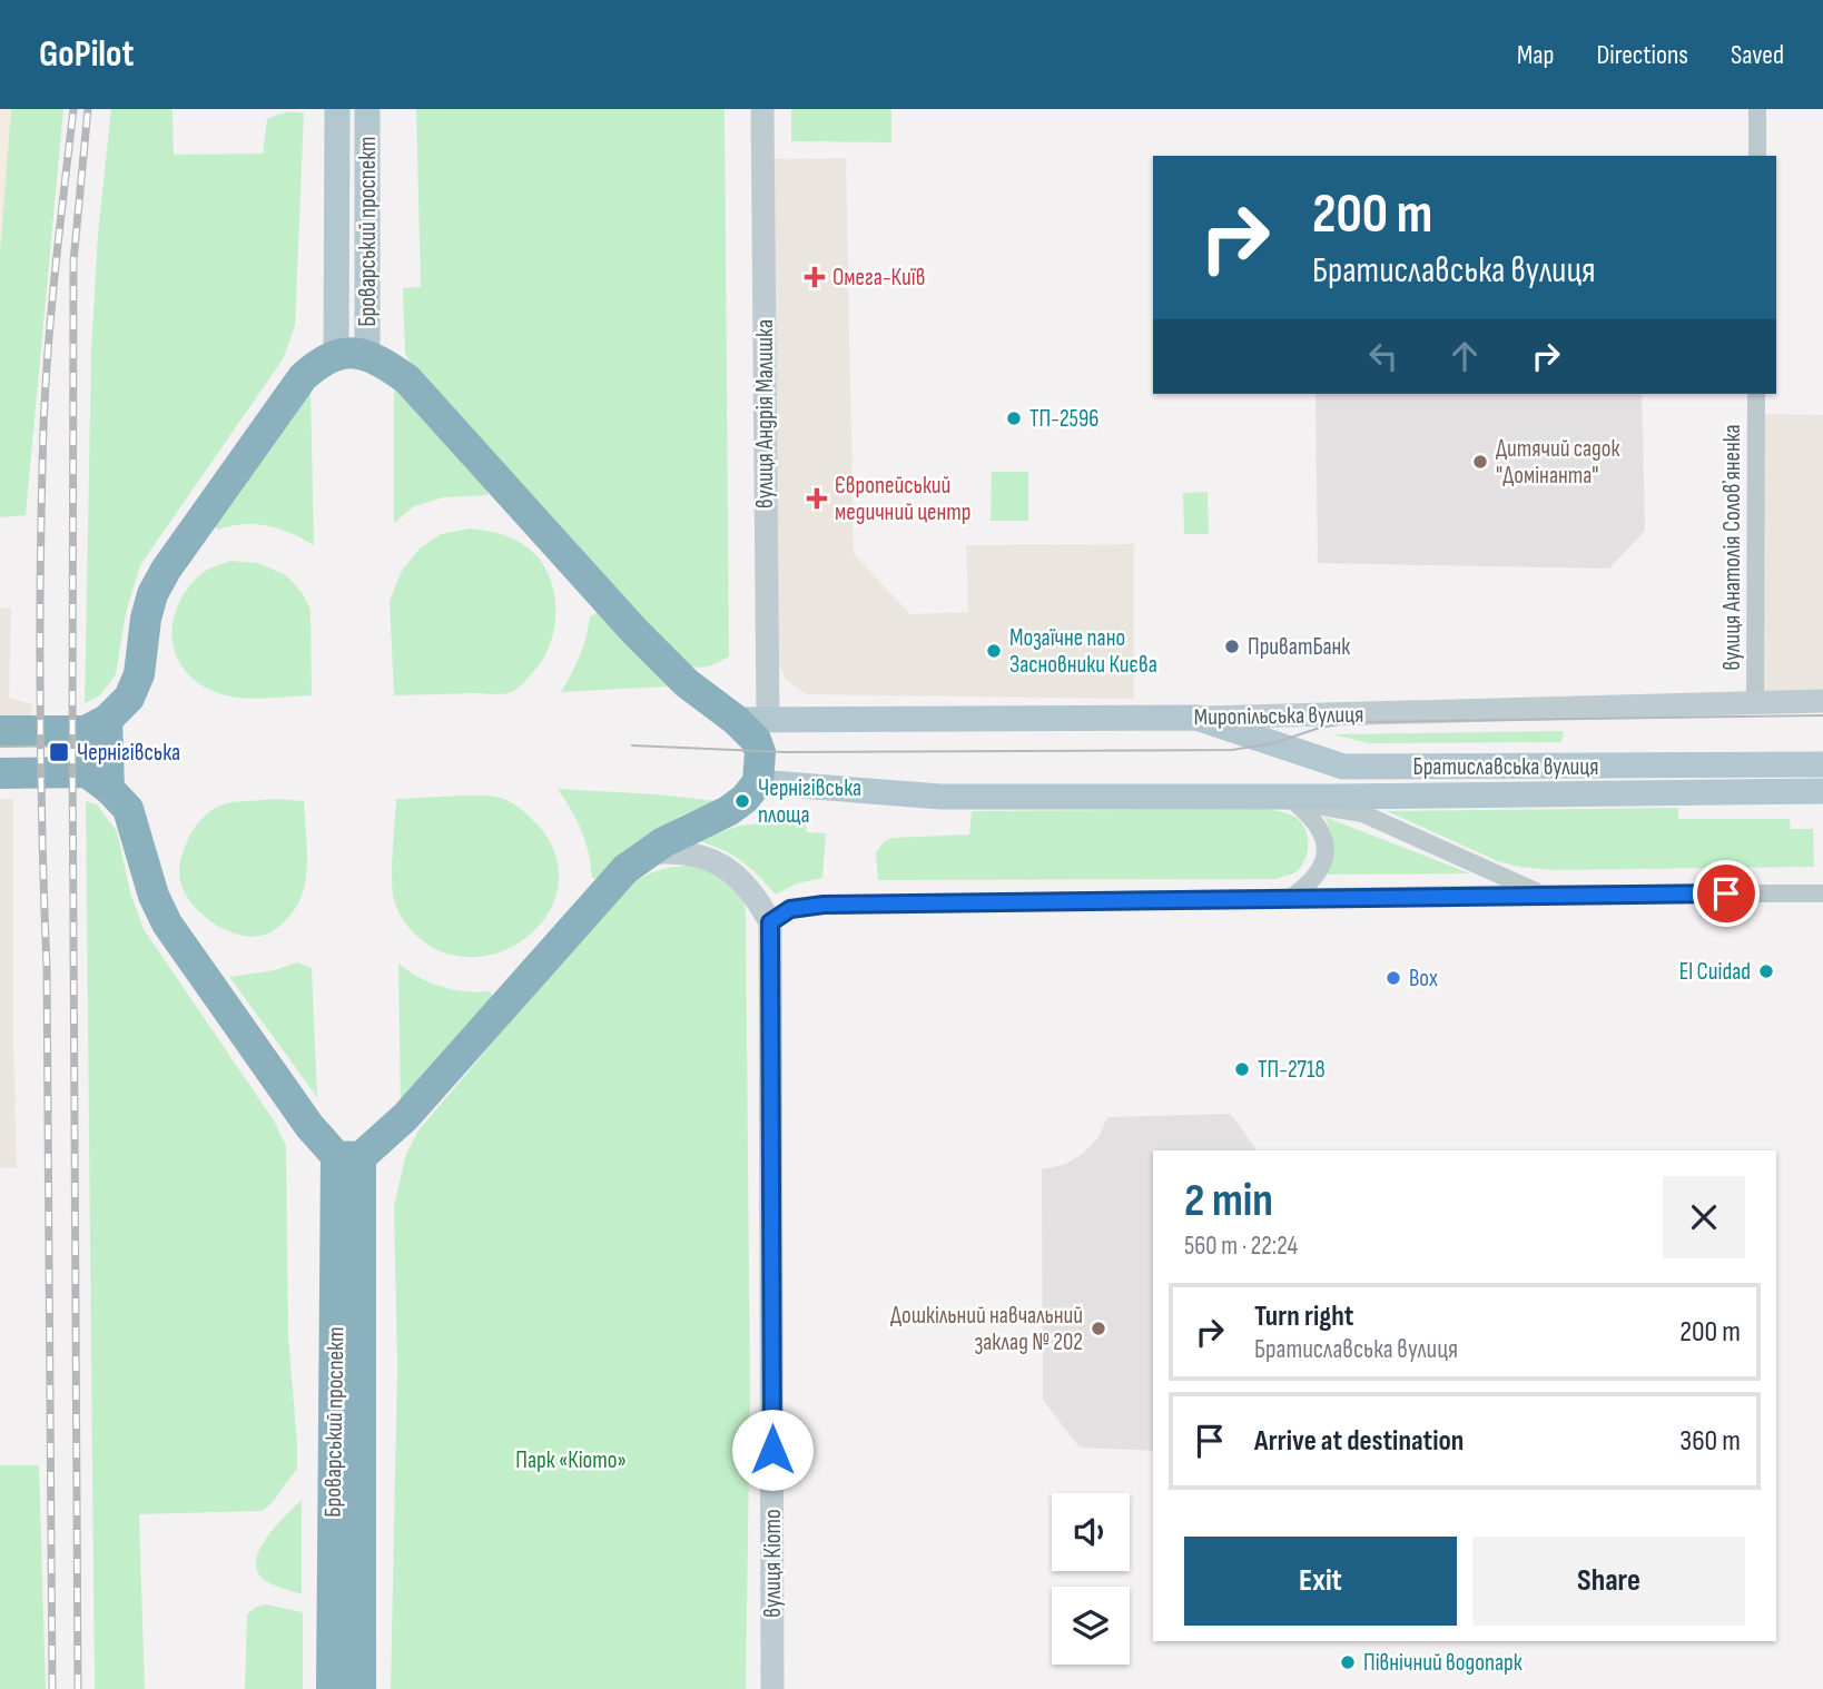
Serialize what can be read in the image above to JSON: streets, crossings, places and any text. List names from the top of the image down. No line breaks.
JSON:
{"streets":{"highway":["Броварський проспект"],"main road":["Миропільська вулиця","Братиславська вулиця"],"street":["вулиця Андрія Малишка","вулиця Анатолія Соловʼяненка","вулиця Кіото"]},"crossings":[["вулиця Андрія Малишка","Миропільська вулиця"],["вулиця Анатолія Соловʼяненка","Миропільська вулиця"],["Миропільська вулиця","Братиславська вулиця"],["Братиславська вулиця","вулиця Кіото"]],"parks":["Парк «Кіото»"],"places":{"health":["Омега-Київ","Європейський медичний центр"],"other":["ТП-2596","Дитячий садок \"Домінанта\"","ПриватБанк","Мозаїчне пано Засновники Києва","Чернігівська площа","El Cuidad","Box","ТП-2718","Дошкільний навчальний заклад № 202","Північний водопарк"],"transit":["Чернігівська"]},"page":{"header":"GoPilot","nav":["Map","Directions","Saved"],"turn":["200 m","Братиславська вулиця"],"heading":["2 min","560 m · 22:24"],"list":[{"name":"Turn right","note":"Братиславська вулиця","value":"200 m"},{"name":"Arrive at destination","value":"360 m"}],"buttons":["Exit","Share"]}}
